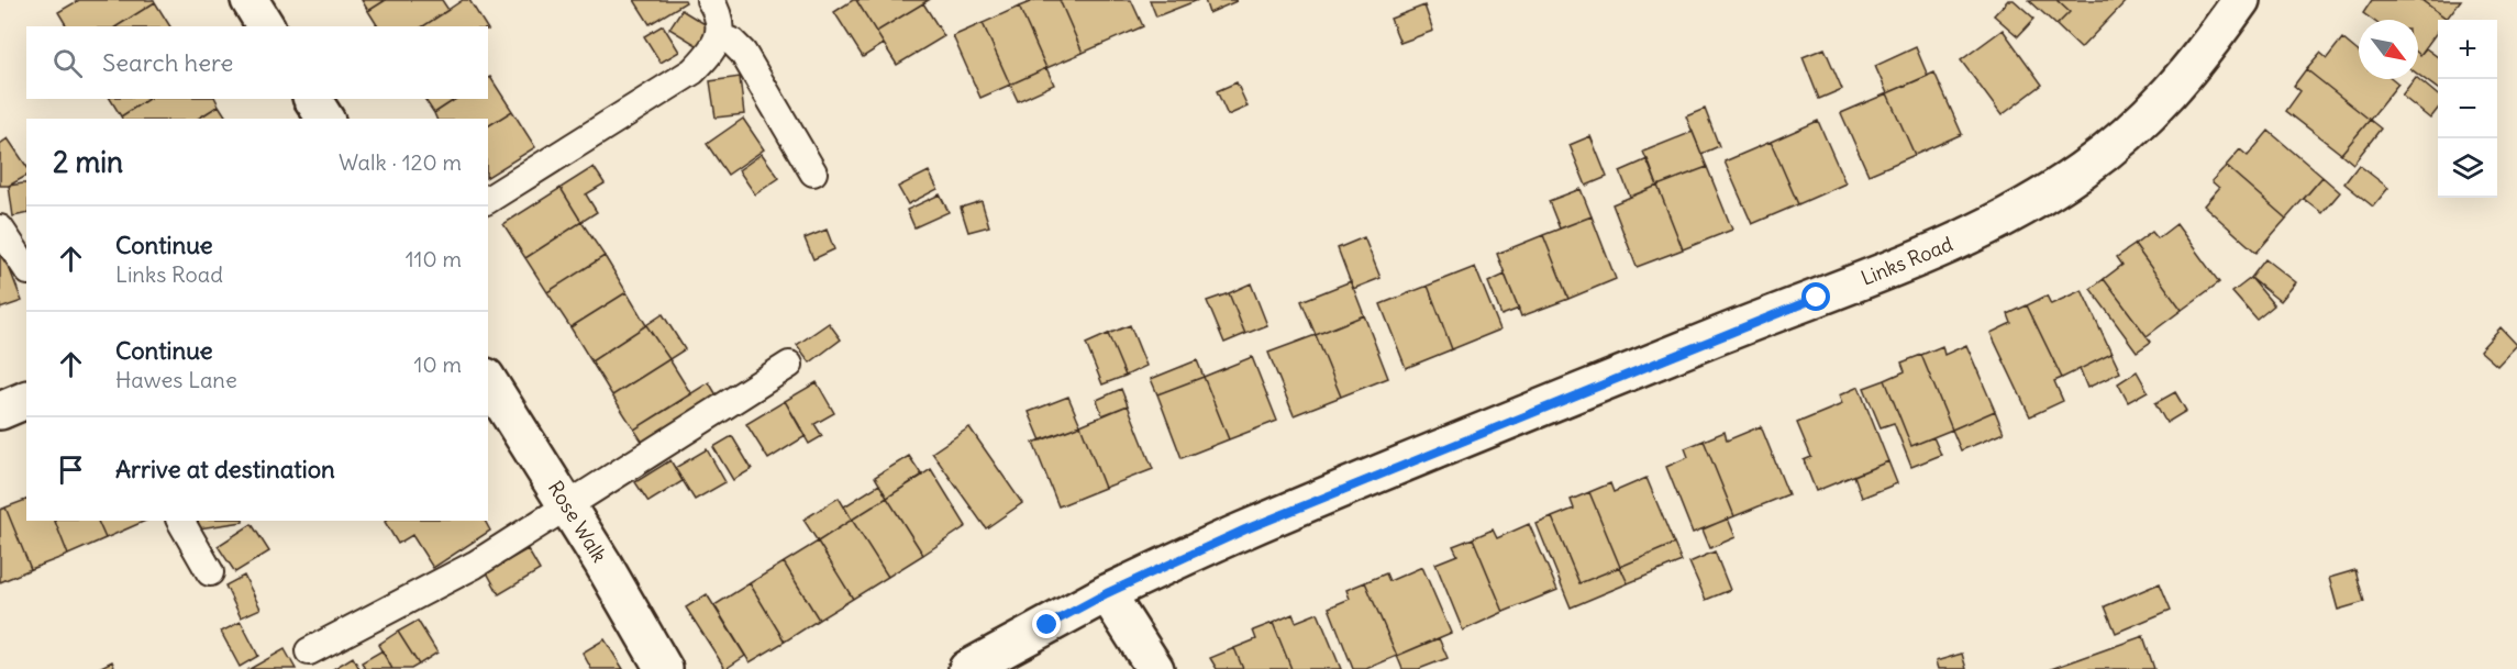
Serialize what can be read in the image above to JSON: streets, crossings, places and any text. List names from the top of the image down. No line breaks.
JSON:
{"streets":{"street":["Links Road","Rose Walk"]},"north":"bottom right","page":{"map_buttons":["+","−"],"search":"Search here","heading":["2 min","Walk · 120 m"],"list":[["Continue","Links Road","110 m"],["Continue","Hawes Lane","10 m"],"Arrive at destination"]}}
